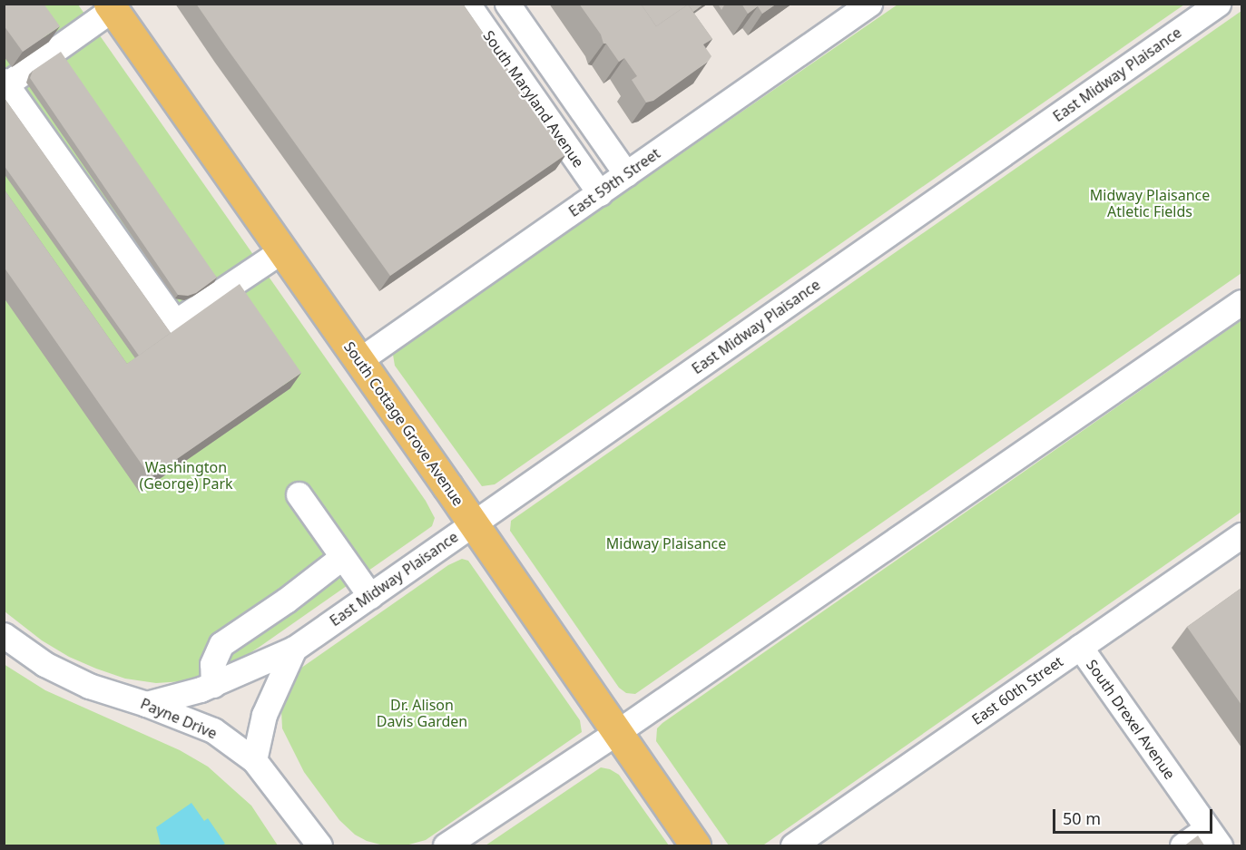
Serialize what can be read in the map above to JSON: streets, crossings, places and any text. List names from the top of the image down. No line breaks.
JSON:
{"streets":{"main road":["South Cottage Grove Avenue"],"street":["East Midway Plaisance","South Maryland Avenue","East 59th Street","East 60th Street","Payne Drive","South Drexel Avenue"]},"crossings":[["East Midway Plaisance","South Cottage Grove Avenue"],["East Midway Plaisance","Payne Drive"],["South Maryland Avenue","East 59th Street"],["East 59th Street","South Cottage Grove Avenue"],["East 60th Street","South Drexel Avenue"]],"parks":["Midway Plaisance Atletic Fields","Washington (George) Park","Midway Plaisance","Dr. Alison Davis Garden"],"scale_bar":"50 m"}
